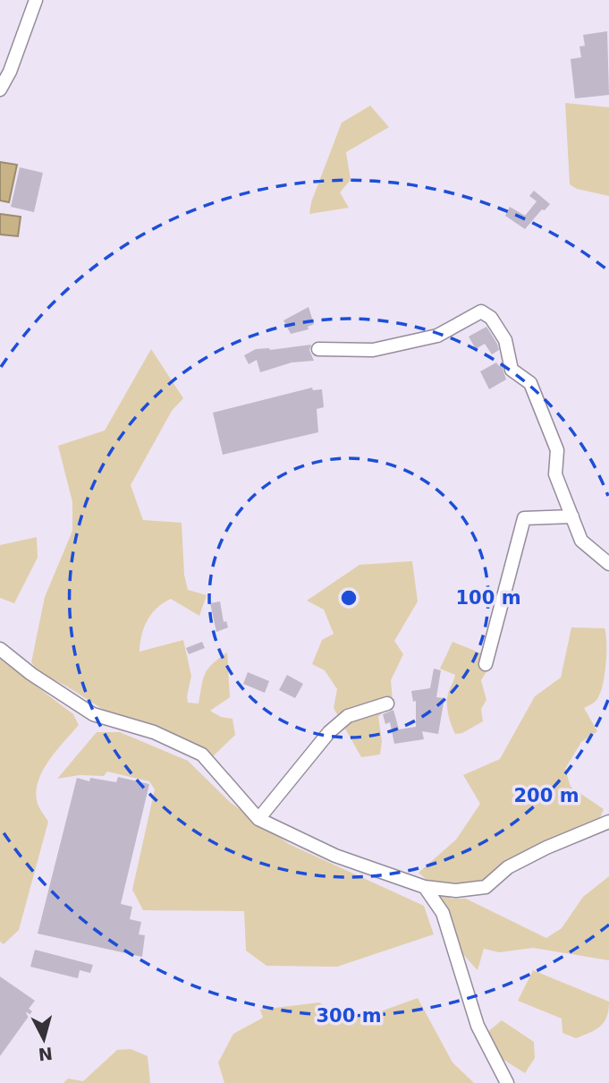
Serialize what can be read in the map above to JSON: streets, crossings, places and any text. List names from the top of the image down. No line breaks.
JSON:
{"north":"bottom","rings":["100 m","200 m","300 m"]}
